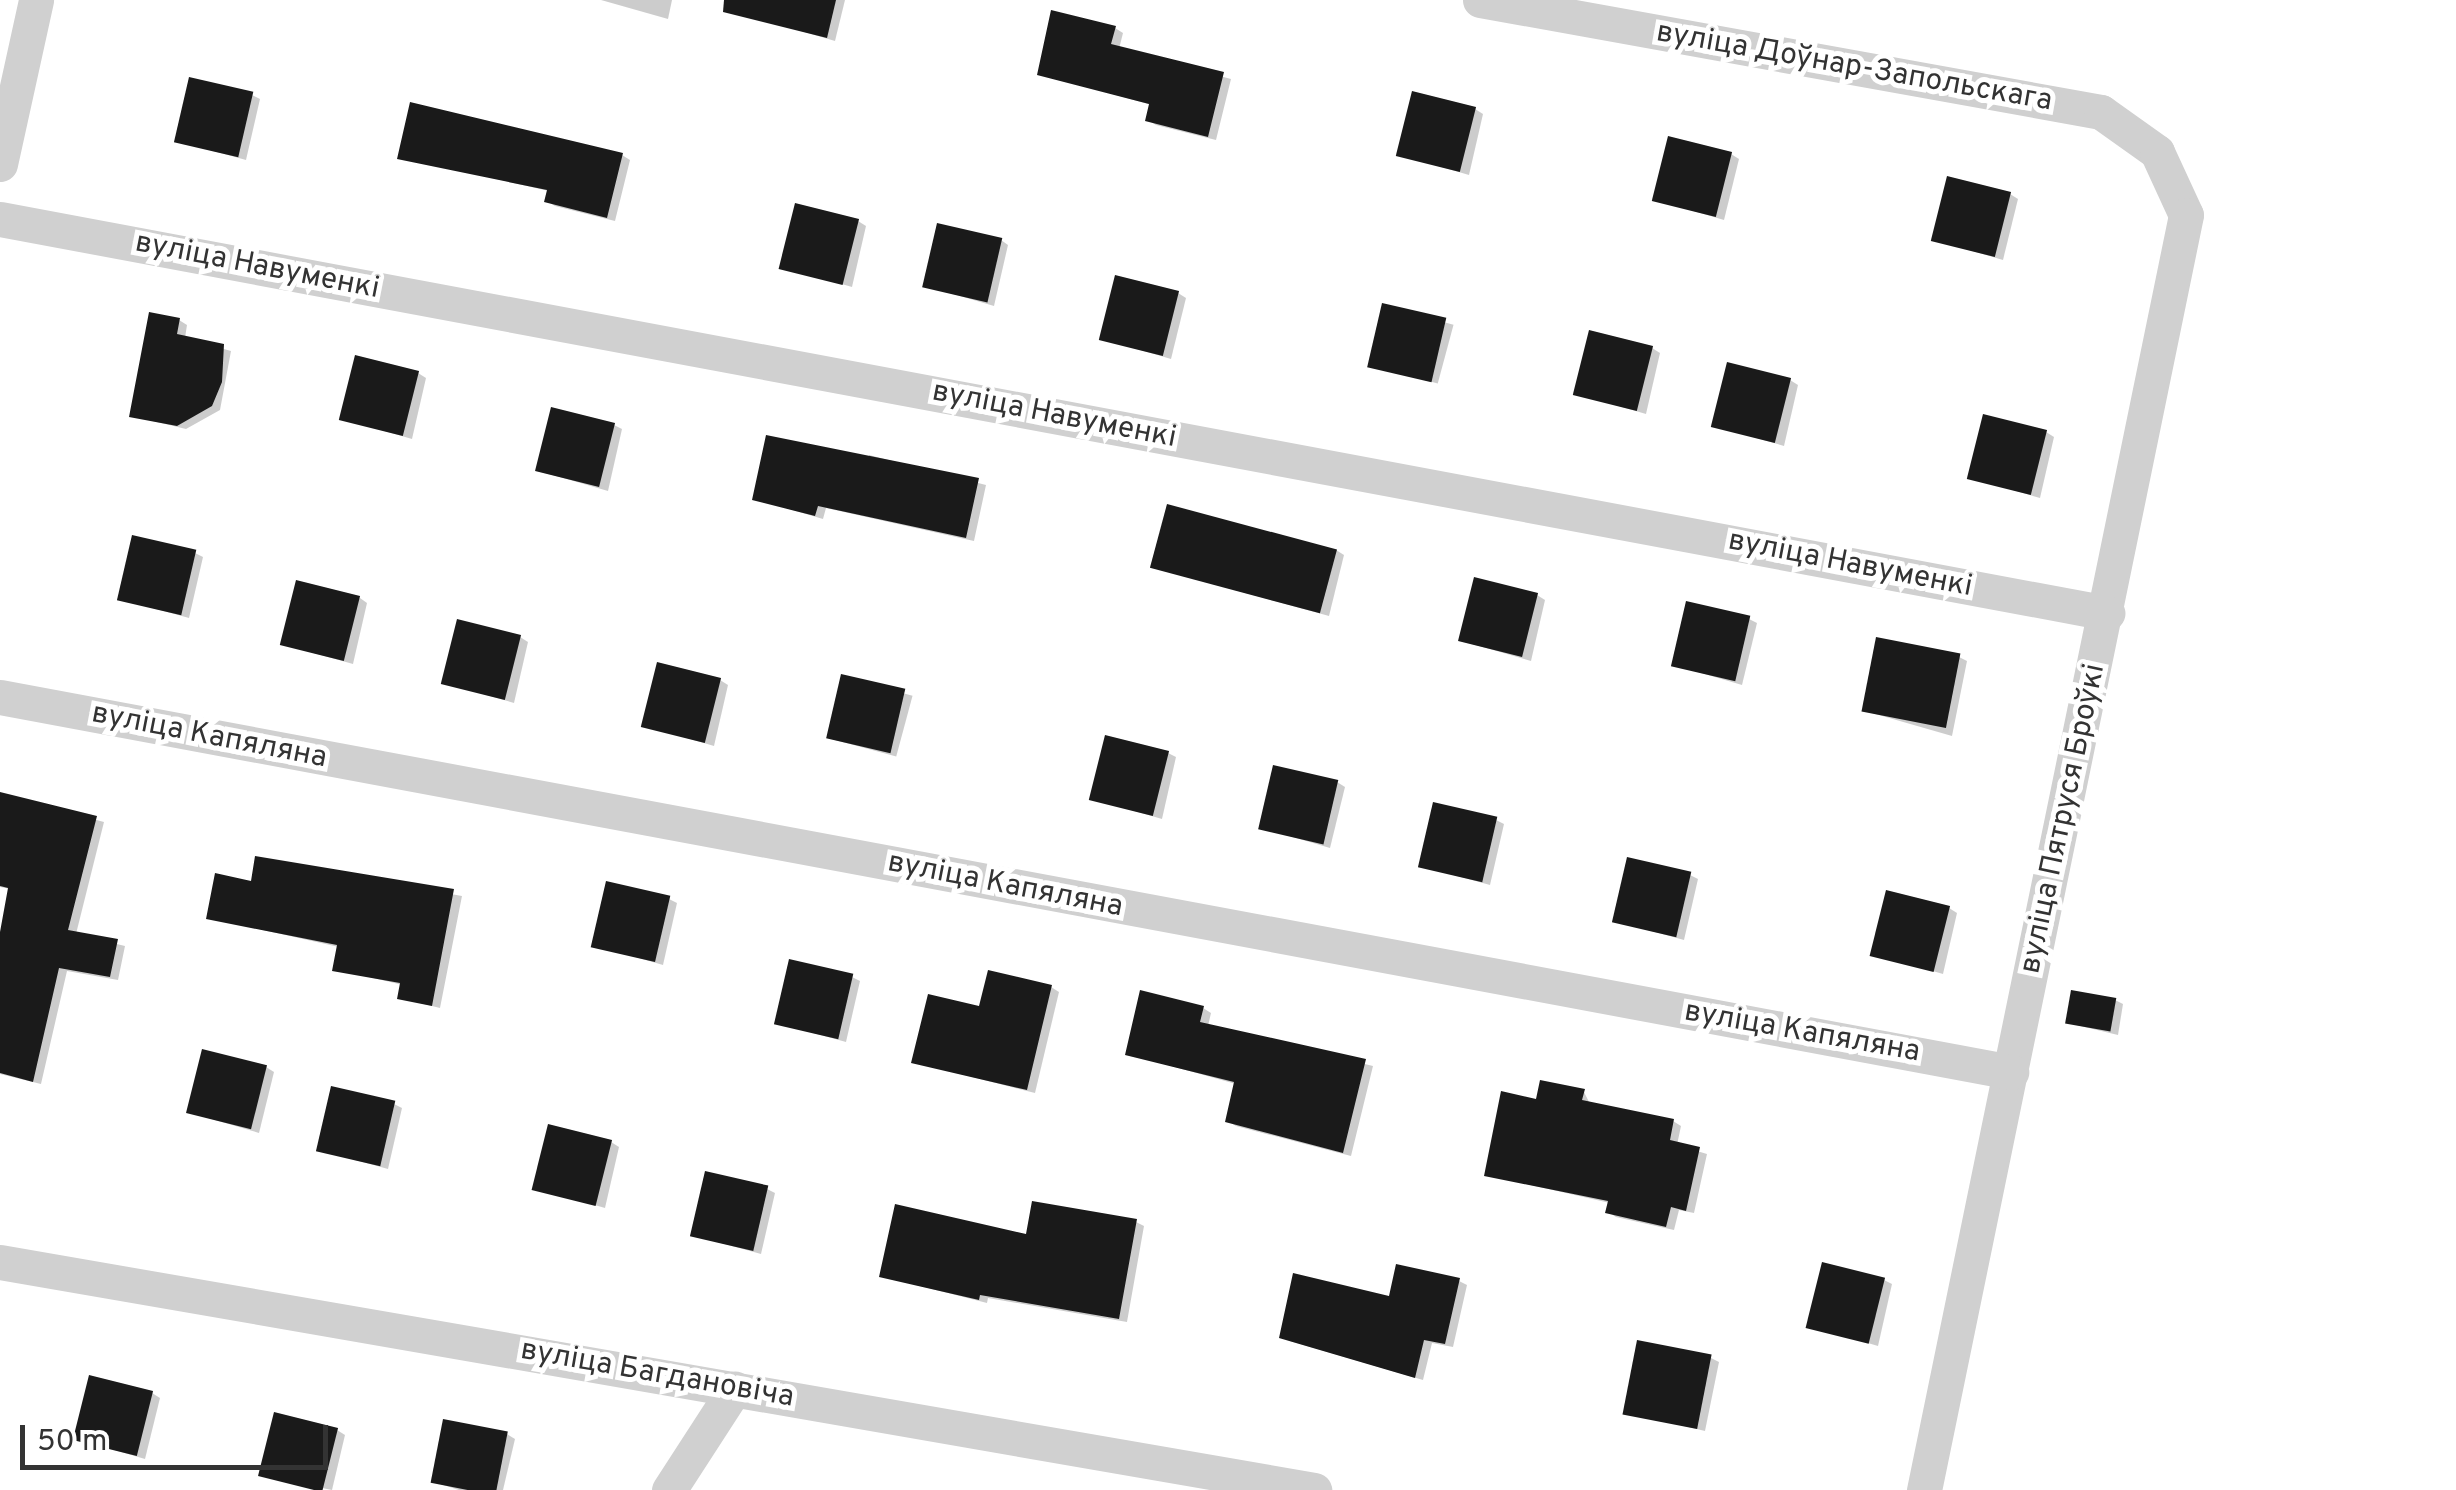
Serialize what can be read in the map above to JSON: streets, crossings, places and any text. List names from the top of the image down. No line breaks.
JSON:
{"streets":{"street":["вуліца Доўнар-Запольскага","вуліца Навуменкі","вуліца Капяляна","вуліца Пятруся Броўкі","вуліца Багдановіча"]},"crossings":[["вуліца Доўнар-Запольскага","вуліца Пятруся Броўкі"],["вуліца Навуменкі","вуліца Пятруся Броўкі"],["вуліца Капяляна","вуліца Пятруся Броўкі"]],"scale_bar":"50 m"}
